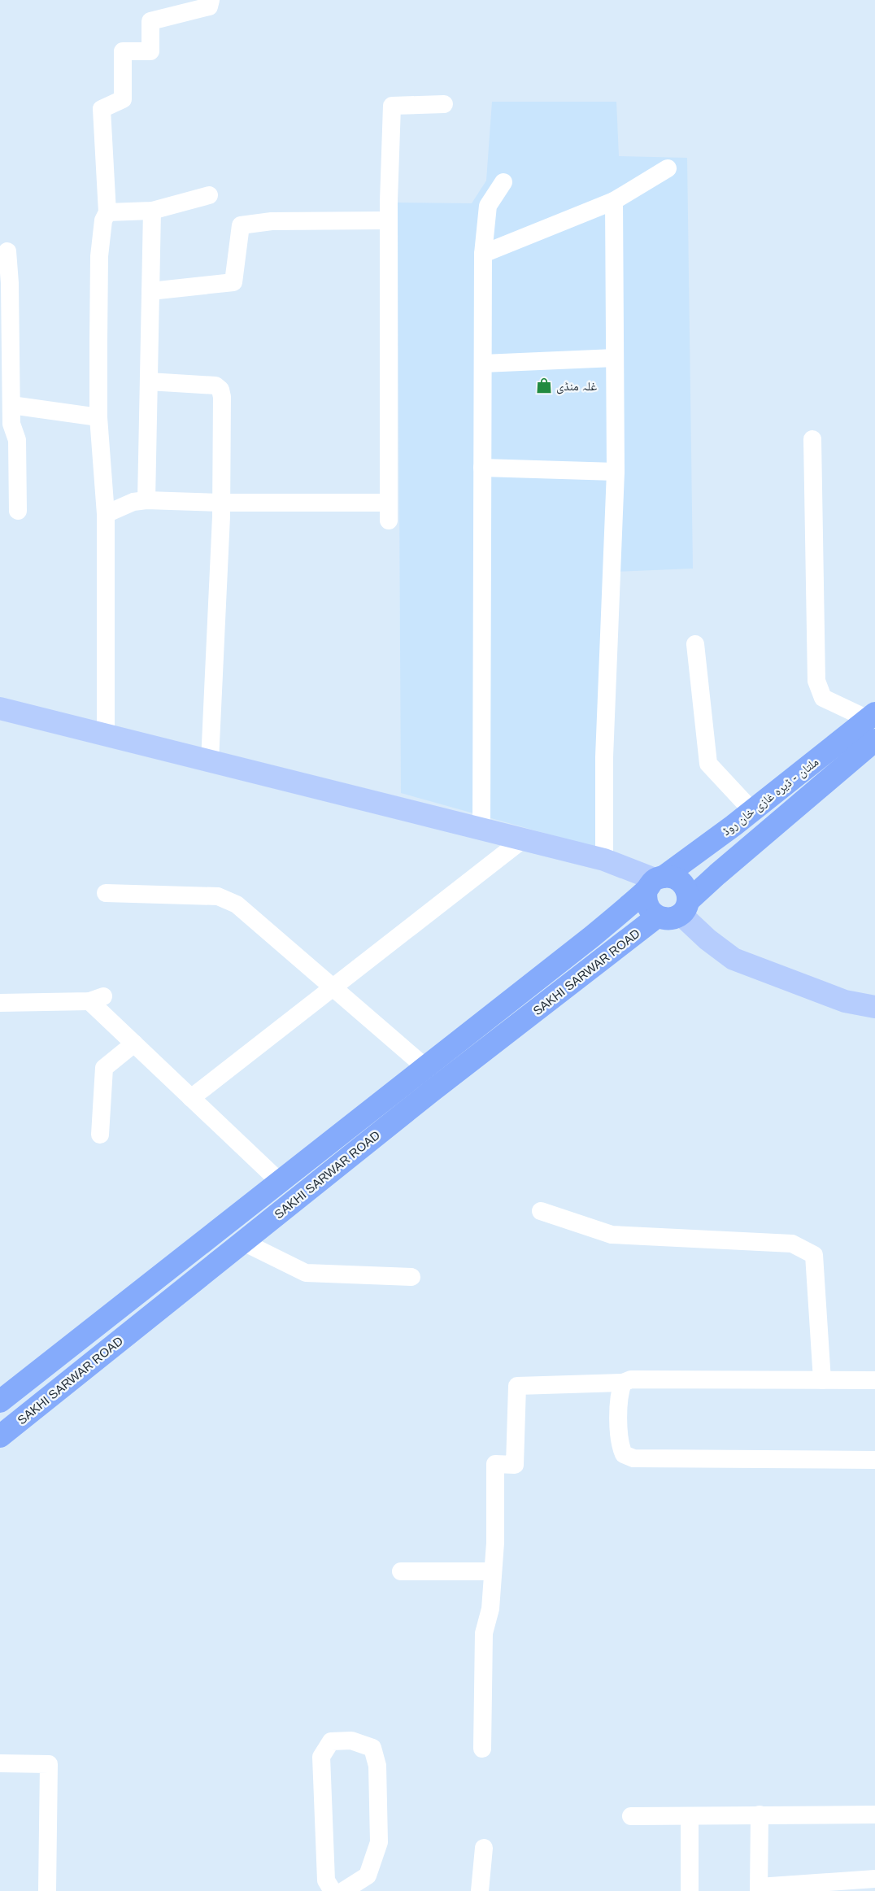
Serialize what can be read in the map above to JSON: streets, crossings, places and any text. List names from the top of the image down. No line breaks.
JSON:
{"streets":{"highway":["ملتان - ڈیرہ غازی خان روڈ","SAKHI SARWAR ROAD"]},"crossings":[["ملتان - ڈیرہ غازی خان روڈ","SAKHI SARWAR ROAD"]],"places":{"shop":["غلہ منڈی"]}}
